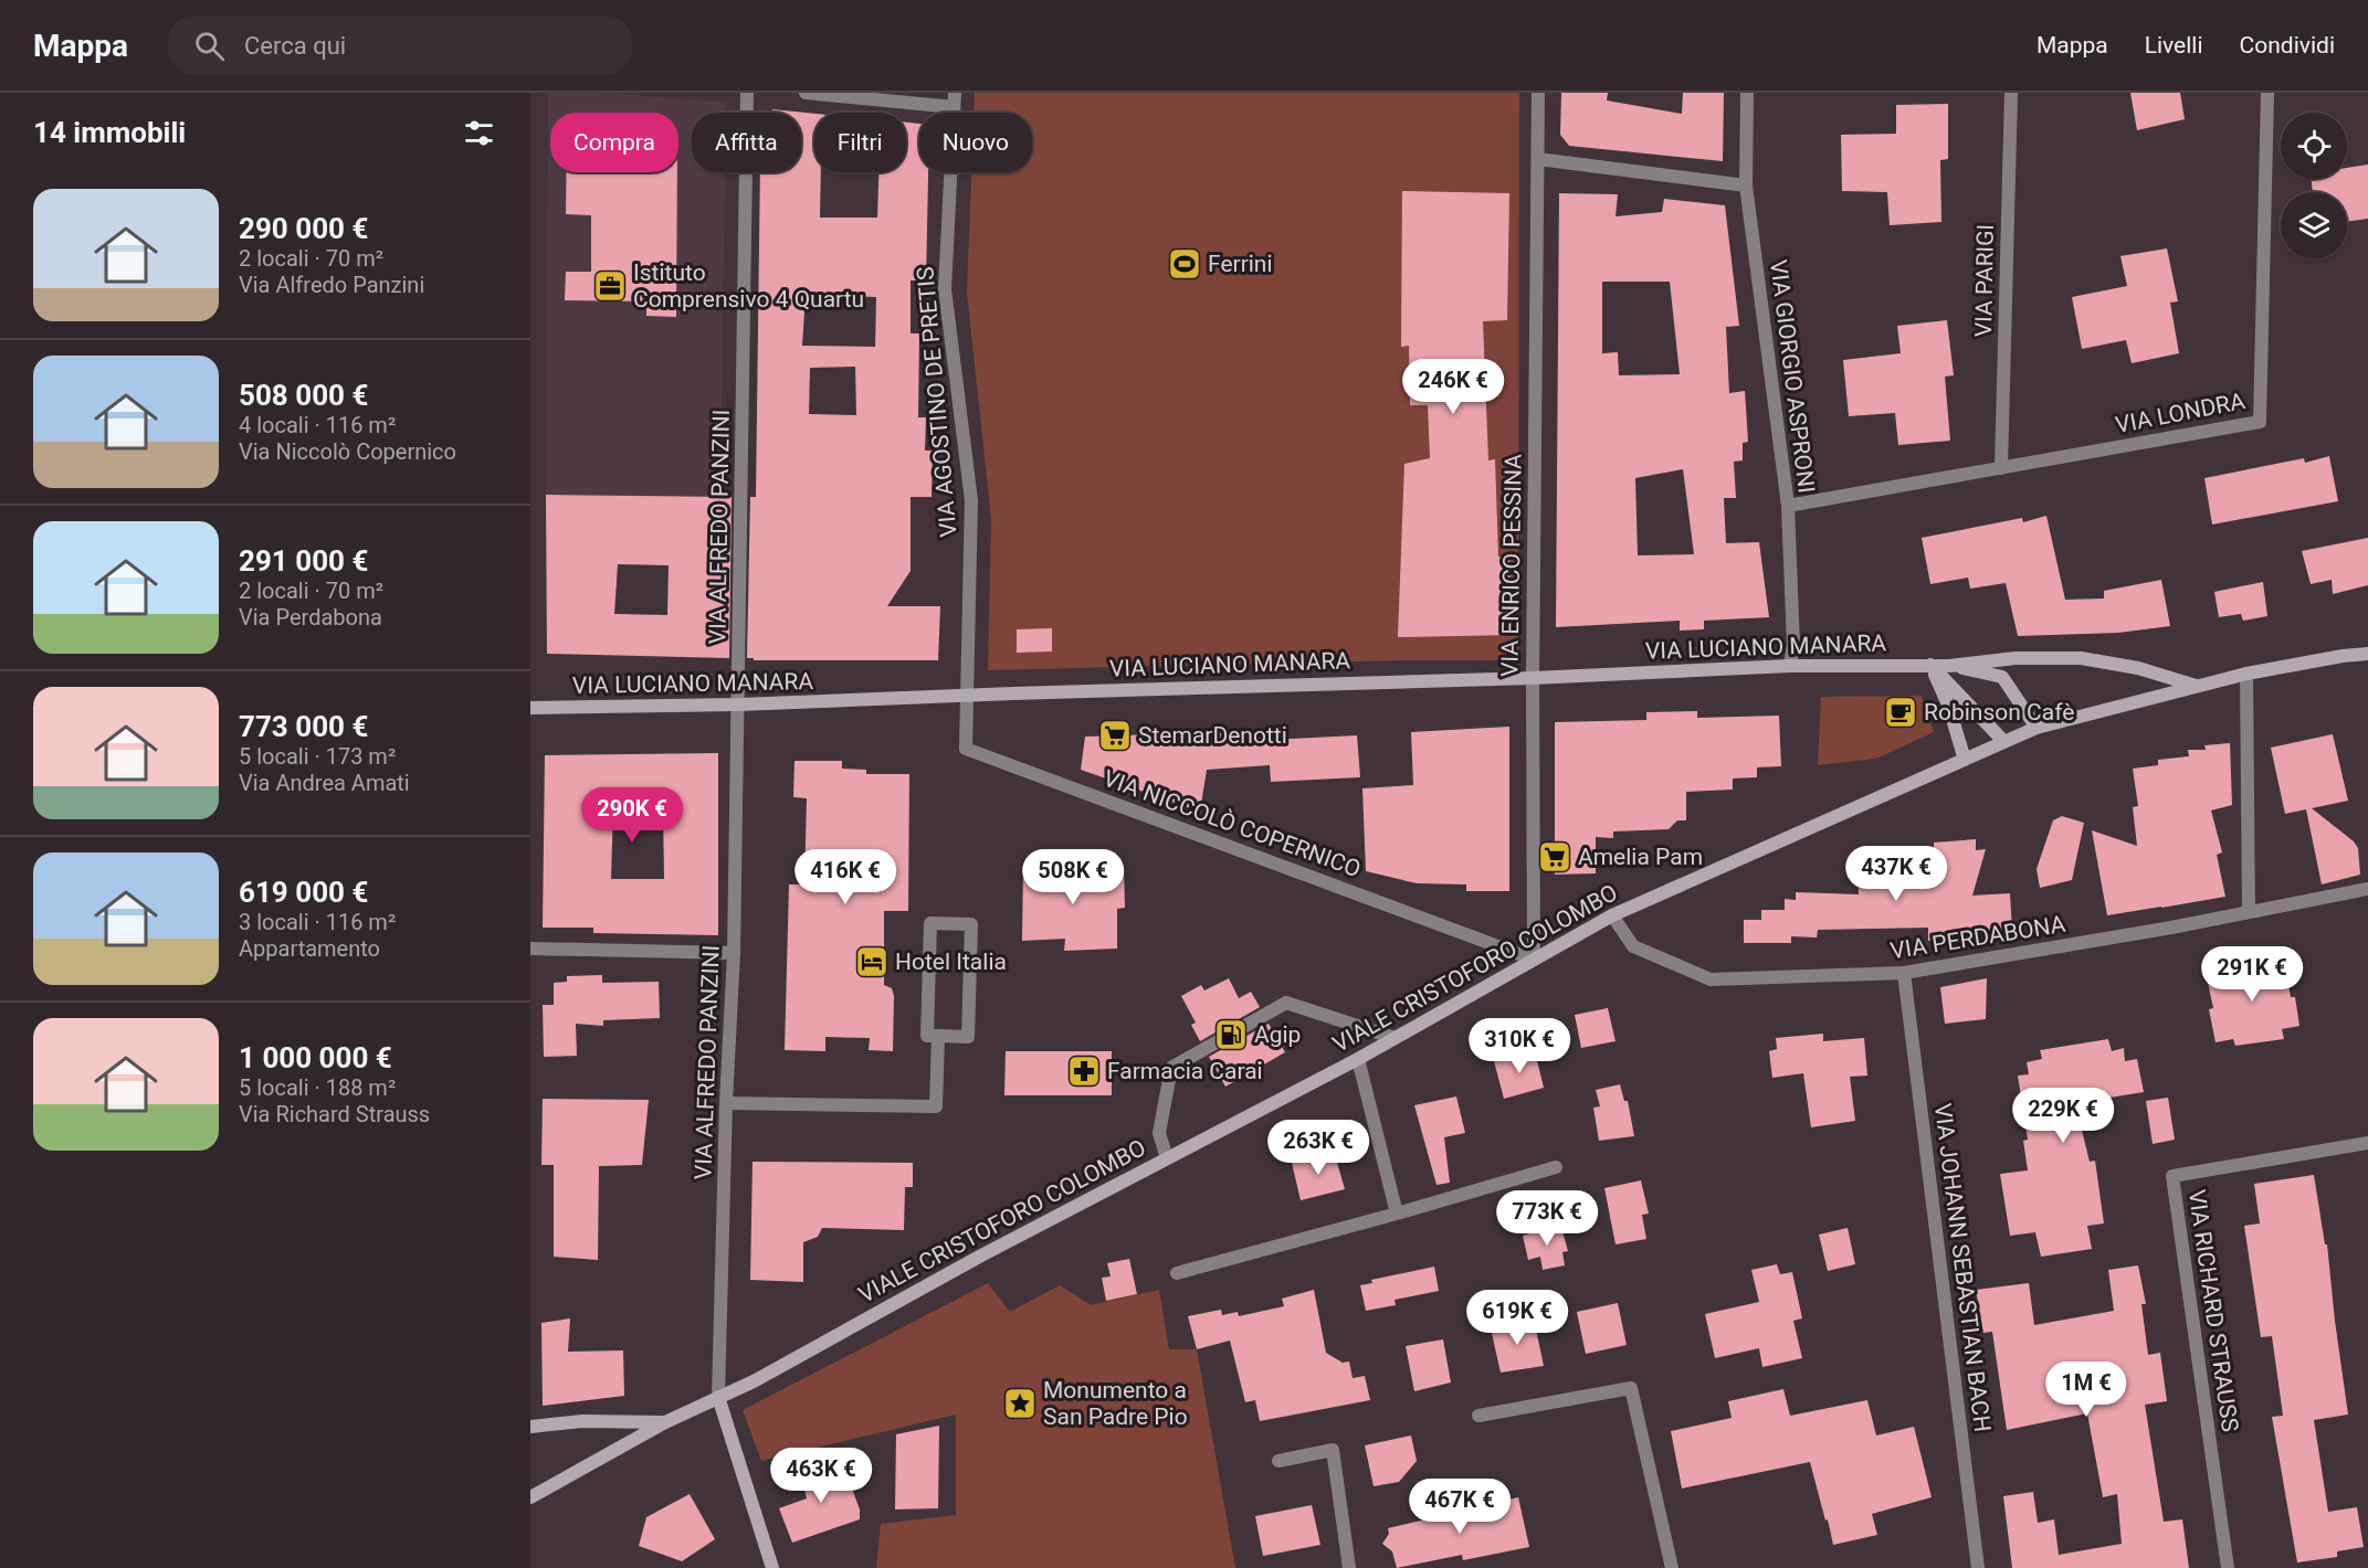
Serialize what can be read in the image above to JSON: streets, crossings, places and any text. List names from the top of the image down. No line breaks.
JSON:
{"streets":{"street":["VIA PARIGI","VIA GIORGIO ASPRONI","VIA AGOSTINO DE PRETIS","VIA LONDRA","VIA ALFREDO PANZINI","VIA ENRICO PESSINA","VIA LUCIANO MANARA","VIA NICCOLÒ COPERNICO","VIA PERDABONA","VIALE CRISTOFORO COLOMBO","VIA JOHANN SEBASTIAN BACH","VIA RICHARD STRAUSS"]},"crossings":[["VIA PARIGI","VIA LONDRA"],["VIA GIORGIO ASPRONI","VIA LONDRA"],["VIA GIORGIO ASPRONI","VIA LUCIANO MANARA"],["VIA AGOSTINO DE PRETIS","VIA LUCIANO MANARA"],["VIA AGOSTINO DE PRETIS","VIA NICCOLÒ COPERNICO"],["VIA ALFREDO PANZINI","VIA LUCIANO MANARA"],["VIA ALFREDO PANZINI","VIALE CRISTOFORO COLOMBO"],["VIA ENRICO PESSINA","VIA LUCIANO MANARA"],["VIA ENRICO PESSINA","VIA NICCOLÒ COPERNICO"],["VIA ENRICO PESSINA","VIALE CRISTOFORO COLOMBO"],["VIA LUCIANO MANARA","VIA NICCOLÒ COPERNICO"],["VIA LUCIANO MANARA","VIALE CRISTOFORO COLOMBO"],["VIA NICCOLÒ COPERNICO","VIALE CRISTOFORO COLOMBO"],["VIA PERDABONA","VIALE CRISTOFORO COLOMBO"],["VIA PERDABONA","VIA JOHANN SEBASTIAN BACH"]],"places":{"sports":["Ferrini"],"office":["Istituto Comprensivo 4 Quartu"],"cafe":["Robinson Cafè"],"supermarket":["StemarDenotti","Amelia Pam"],"hotel":["Hotel Italia"],"fuel station":["Agip"],"pharmacy":["Farmacia Carai"],"place":["Monumento a San Padre Pio"]},"page":{"header":"Mappa","search":"Cerca qui","nav":["Mappa","Livelli","Condividi"],"heading":"14 immobili","chip":["Compra","Affitta","Filtri","Nuovo"],"list":[{"name":"290 000 €","note":"2 locali · 70 m² · Via Alfredo Panzini"},{"name":"508 000 €","note":"4 locali · 116 m² · Via Niccolò Copernico"},{"name":"291 000 €","note":"2 locali · 70 m² · Via Perdabona"},{"name":"773 000 €","note":"5 locali · 173 m² · Via Andrea Amati"},{"name":"619 000 €","note":"3 locali · 116 m² · Appartamento"},{"name":"1 000 000 €","note":"5 locali · 188 m² · Via Richard Strauss"}],"price":["246K €","290K €","437K €","416K €","508K €","291K €","310K €","229K €","263K €","773K €","619K €","1M €","463K €","467K €"]}}
